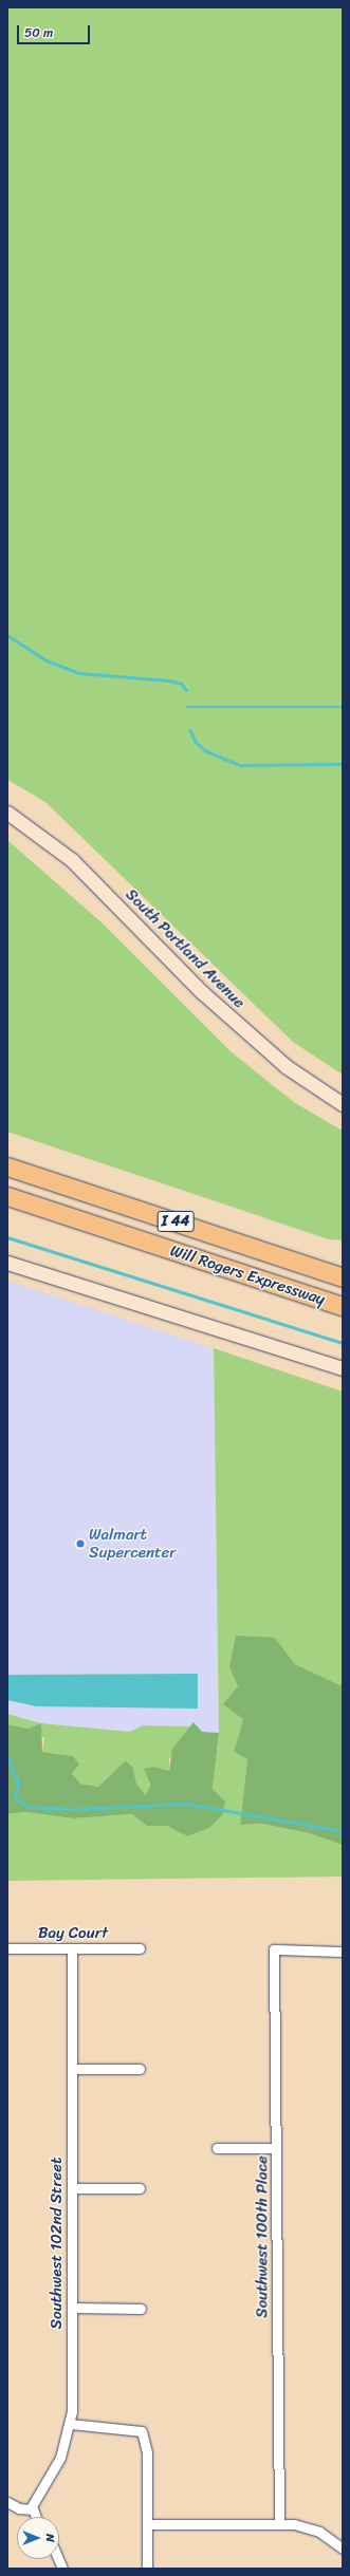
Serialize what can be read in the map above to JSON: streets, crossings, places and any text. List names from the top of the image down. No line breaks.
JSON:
{"streets":{"highway":["I 44","Will Rogers Expressway"],"main road":["South Portland Avenue"],"street":["Bay Court","Southwest 100th Place","Southwest 102nd Street"]},"crossings":[["Bay Court","Southwest 102nd Street"]],"places":["Walmart Supercenter"],"scale_bar":"50 m","north":"right"}
